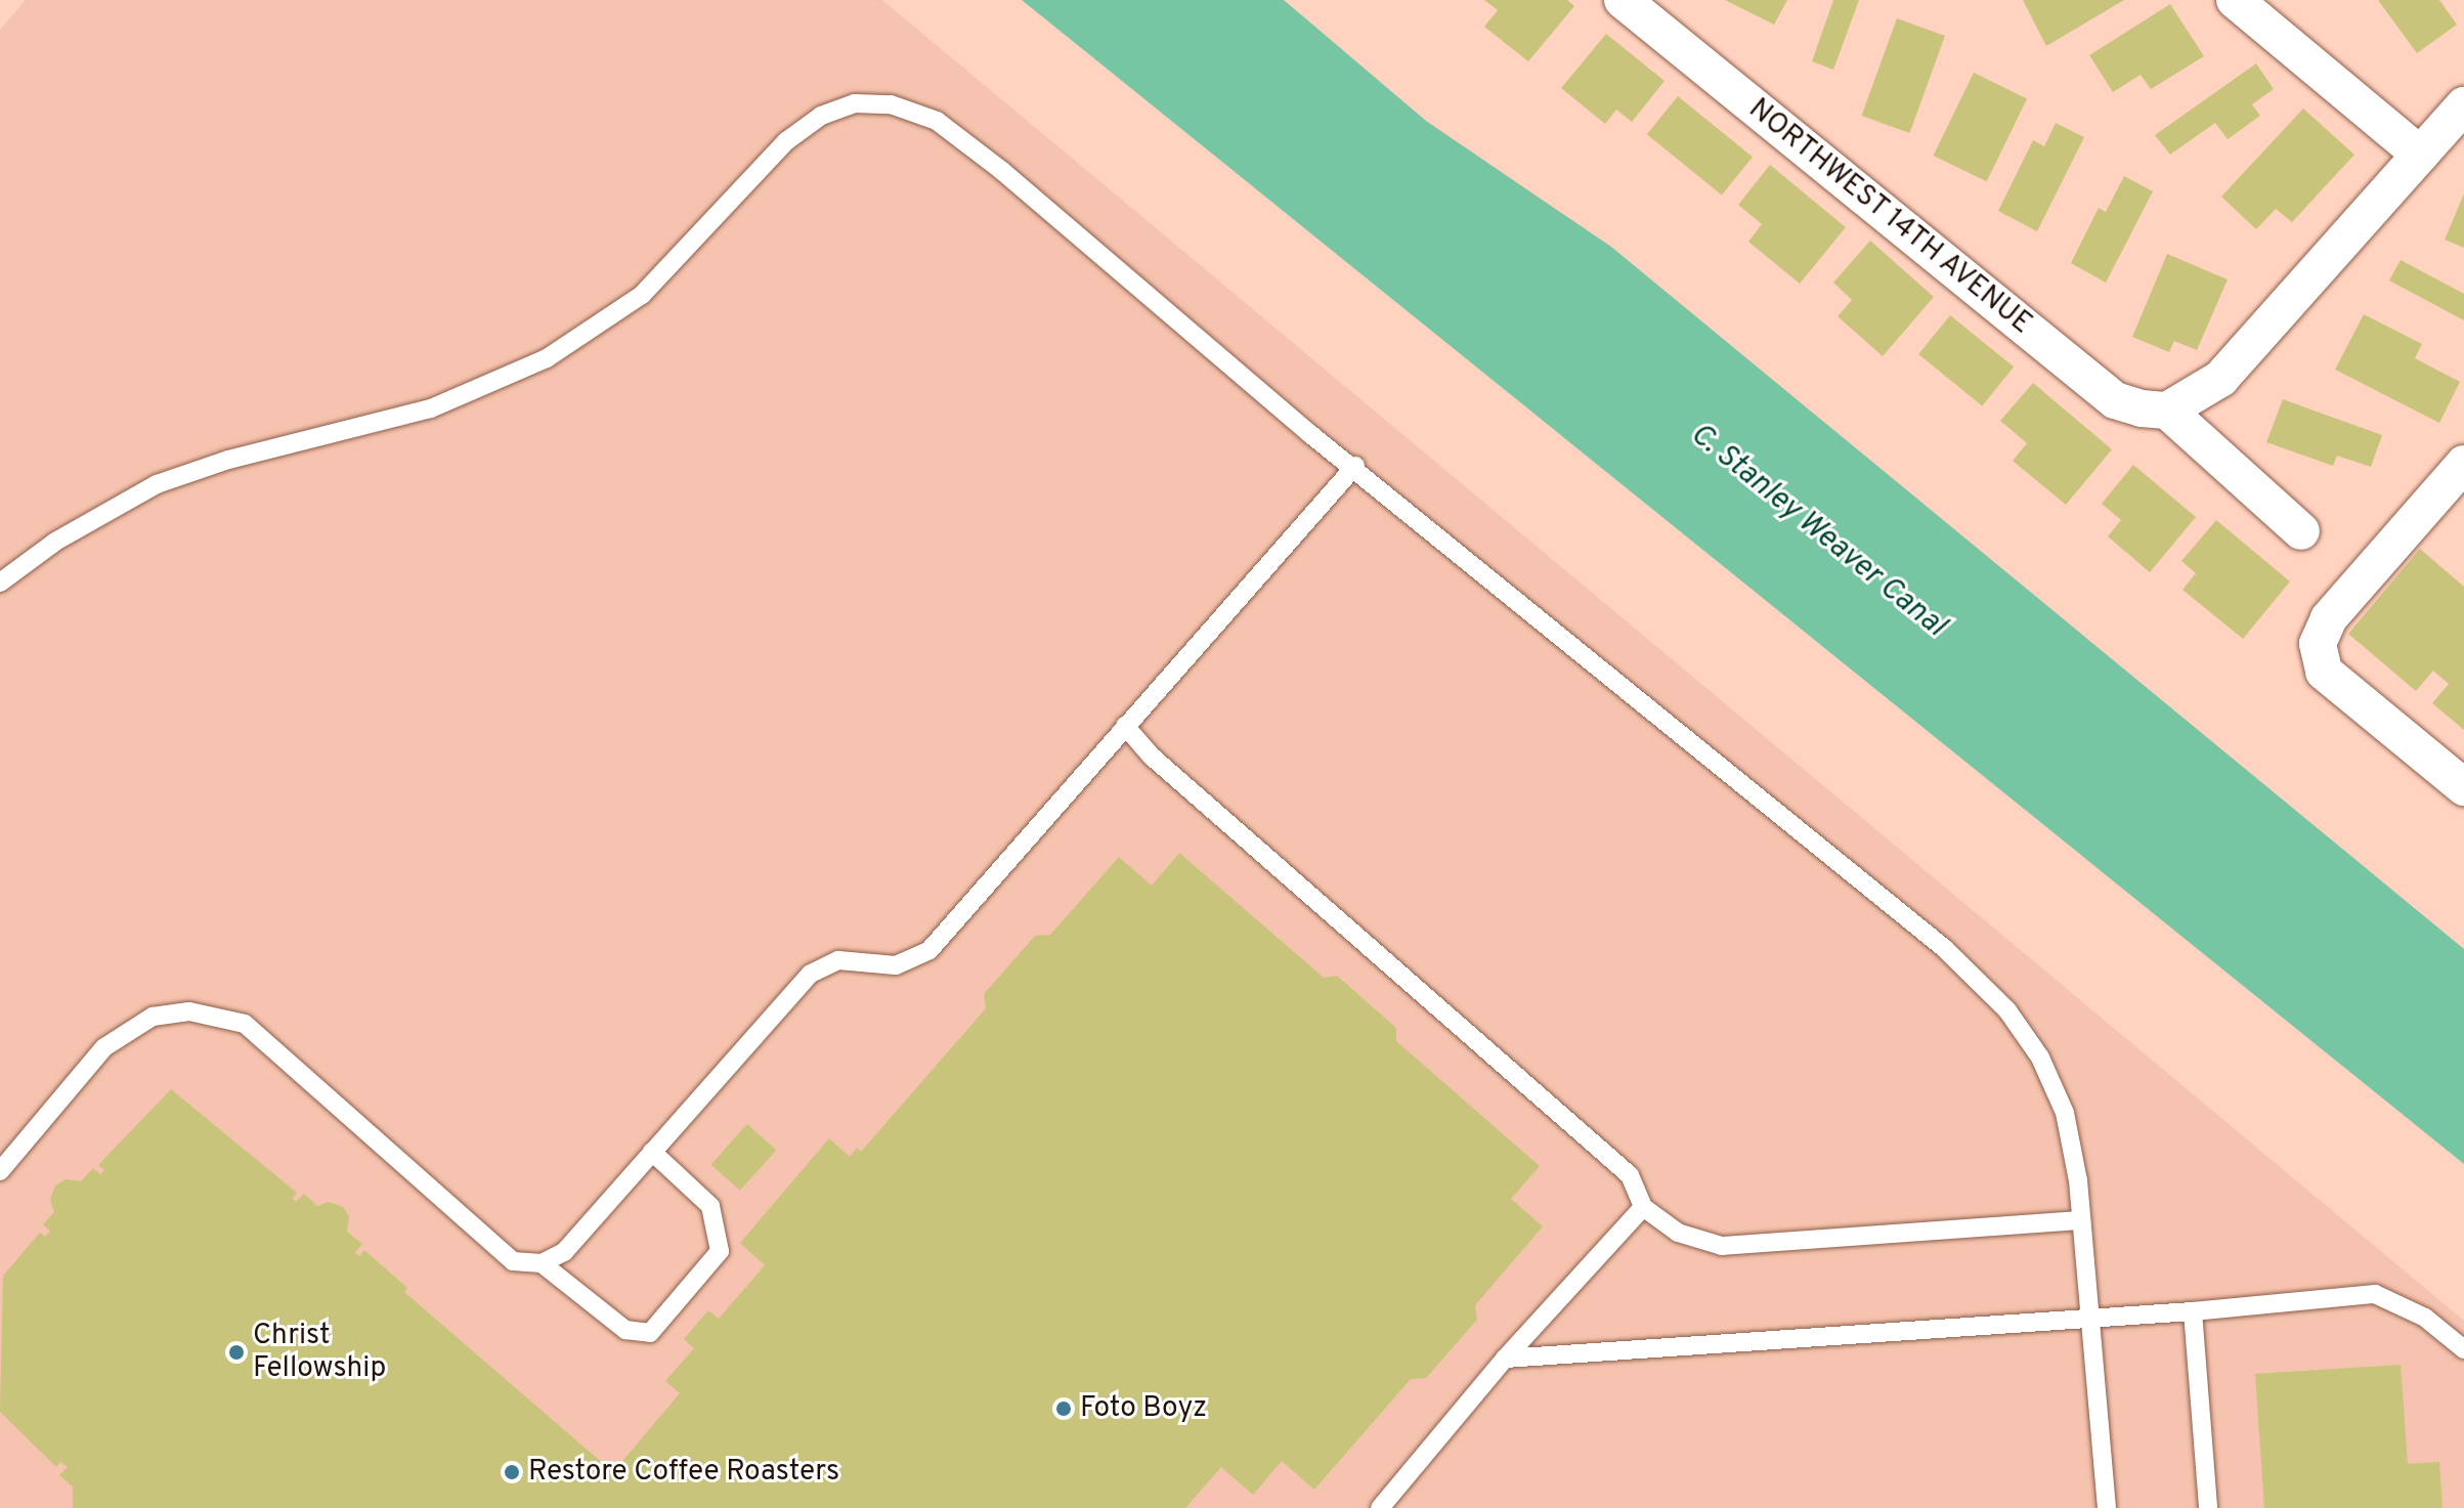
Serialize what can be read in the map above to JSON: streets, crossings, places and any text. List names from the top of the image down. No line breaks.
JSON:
{"streets":{"street":["NORTHWEST 14TH AVENUE"]},"water":["C. Stanley Weaver Canal"],"places":["Christ Fellowship","Foto Boyz","Restore Coffee Roasters"]}
